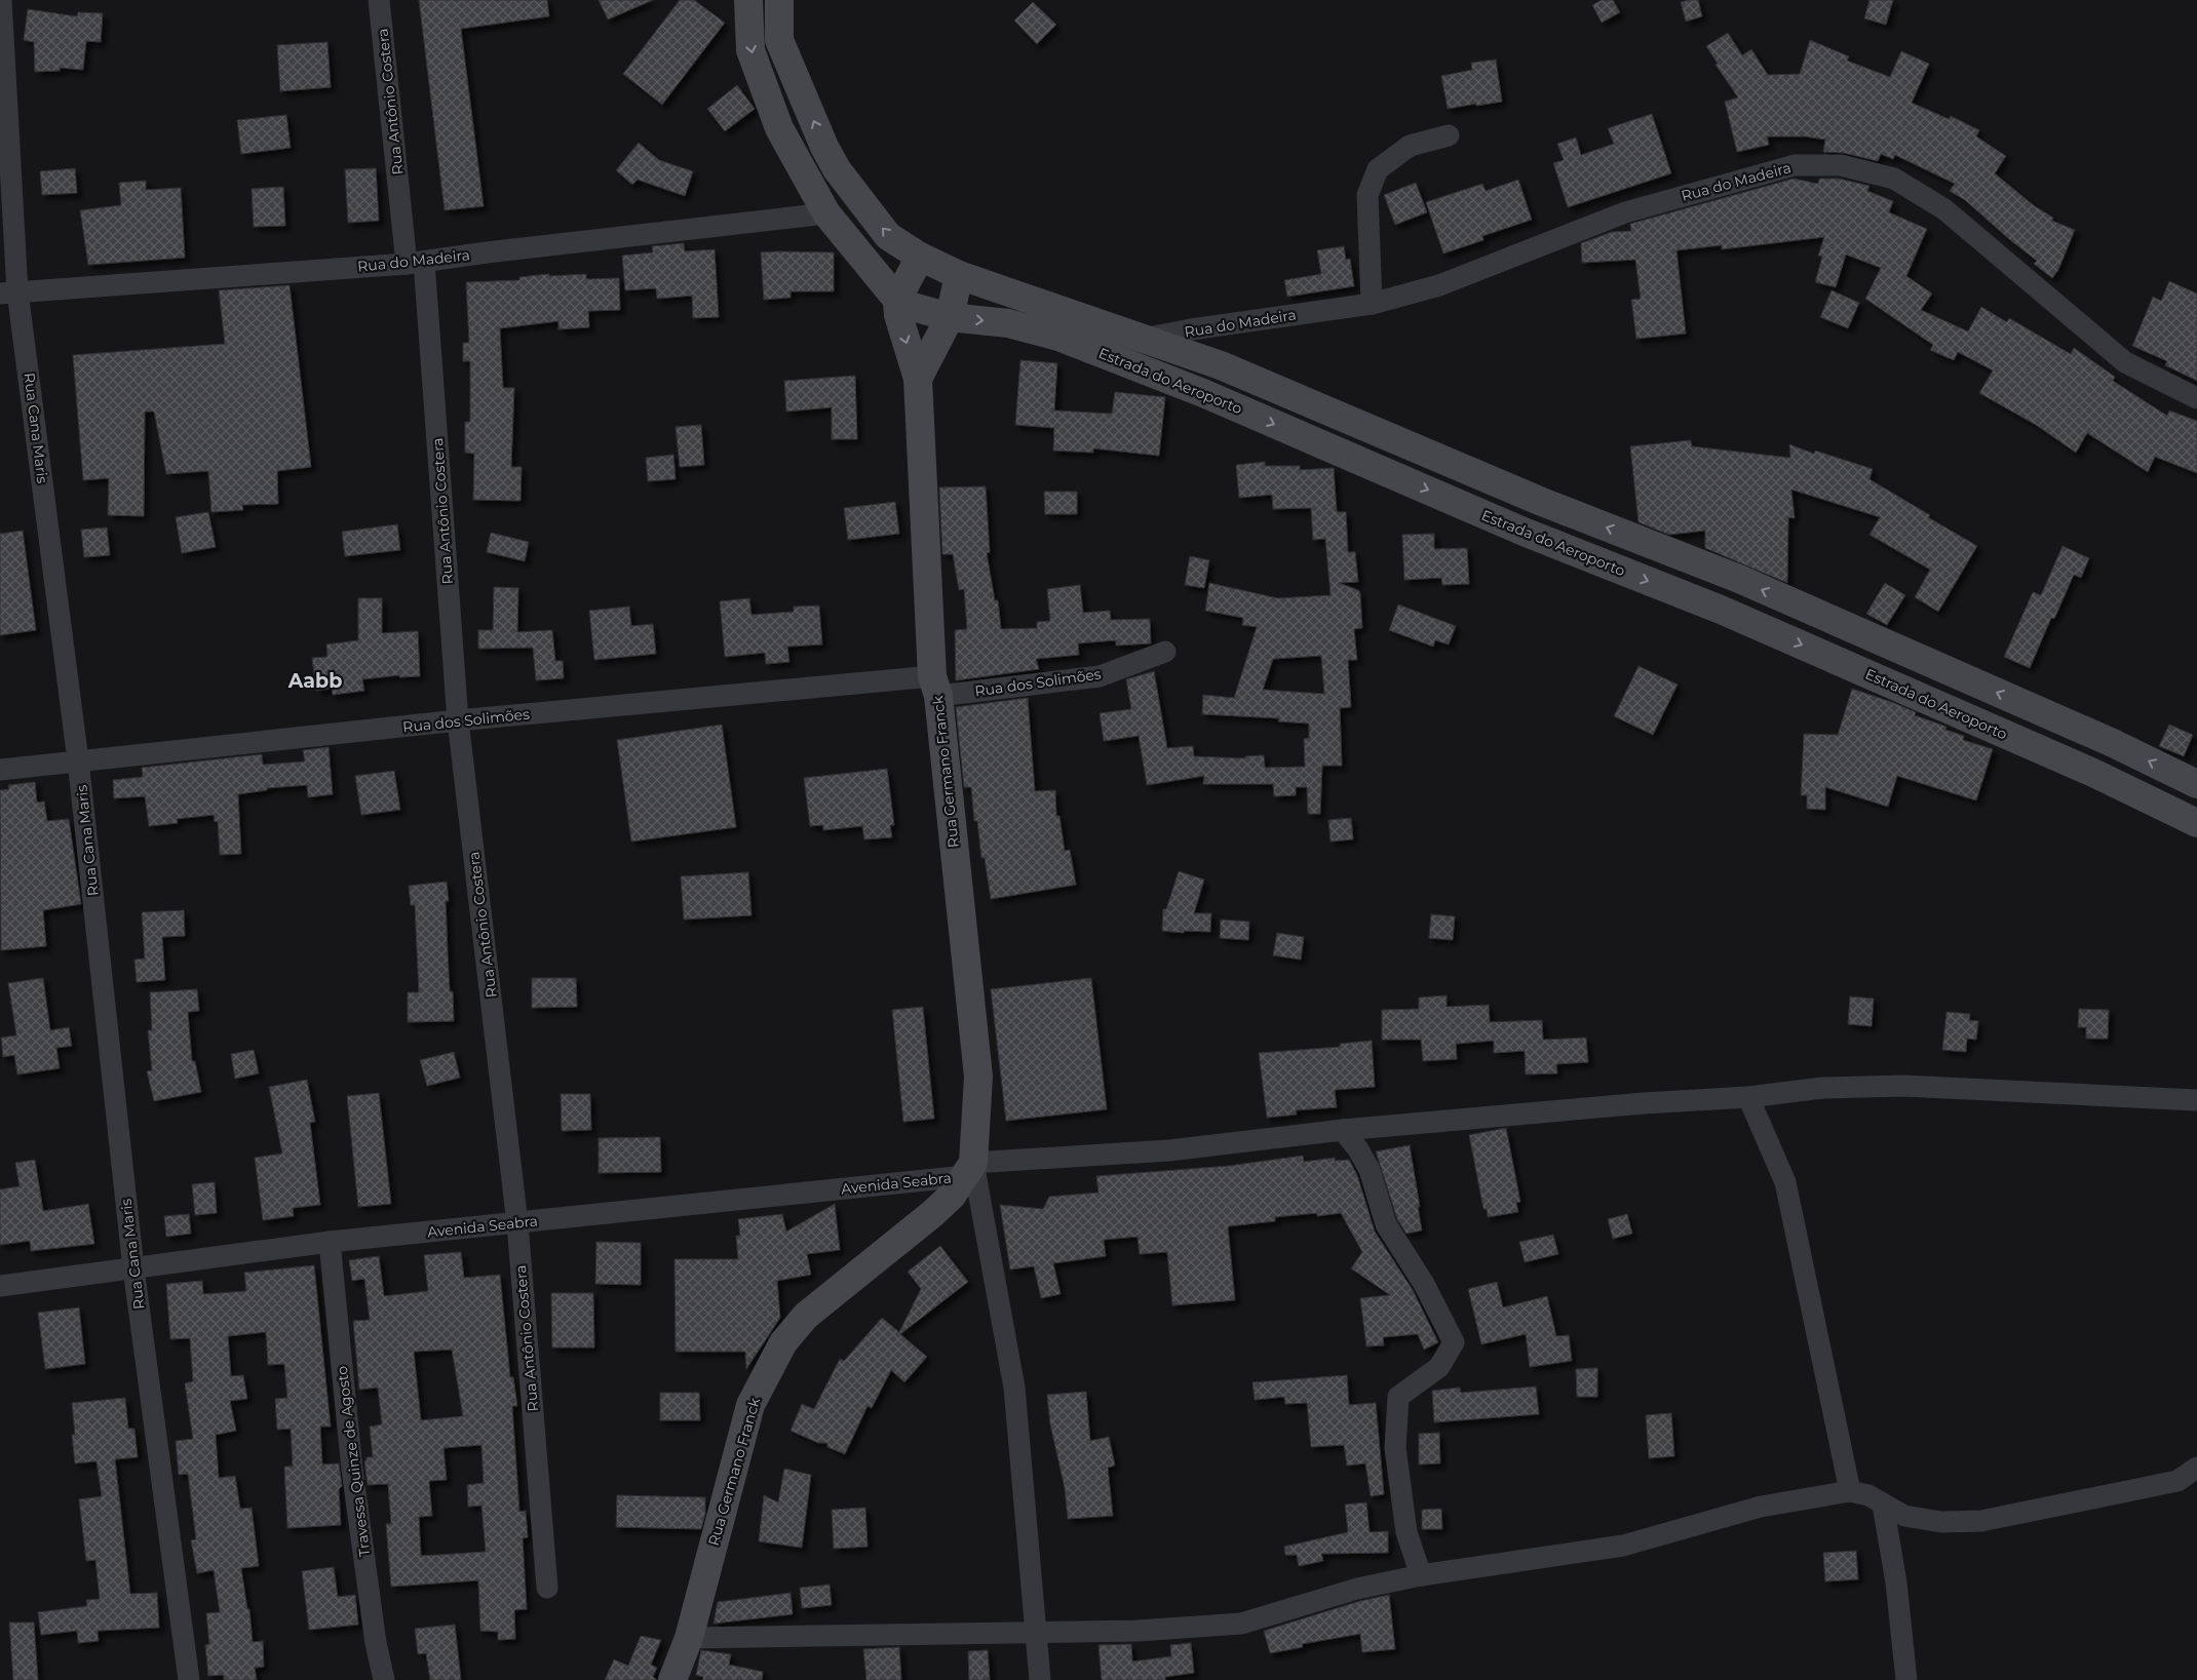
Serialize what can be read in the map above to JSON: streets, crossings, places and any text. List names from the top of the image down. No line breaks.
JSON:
{"streets":{"main road":["Estrada do Aeroporto","Rua Germano Franck"],"street":["Rua Antônio Costera","Rua do Madeira","Rua Cana Maris","Rua dos Solimões","Avenida Seabra","Travessa Quinze de Agosto"]},"crossings":[["Rua Antônio Costera","Rua do Madeira"],["Rua Antônio Costera","Rua dos Solimões"],["Rua Antônio Costera","Avenida Seabra"],["Rua do Madeira","Estrada do Aeroporto"],["Rua do Madeira","Rua Cana Maris"],["Estrada do Aeroporto","Rua Germano Franck"],["Rua Cana Maris","Rua dos Solimões"],["Rua Cana Maris","Avenida Seabra"],["Rua dos Solimões","Rua Germano Franck"],["Rua Germano Franck","Avenida Seabra"],["Avenida Seabra","Travessa Quinze de Agosto"]],"districts":["Aabb"]}
